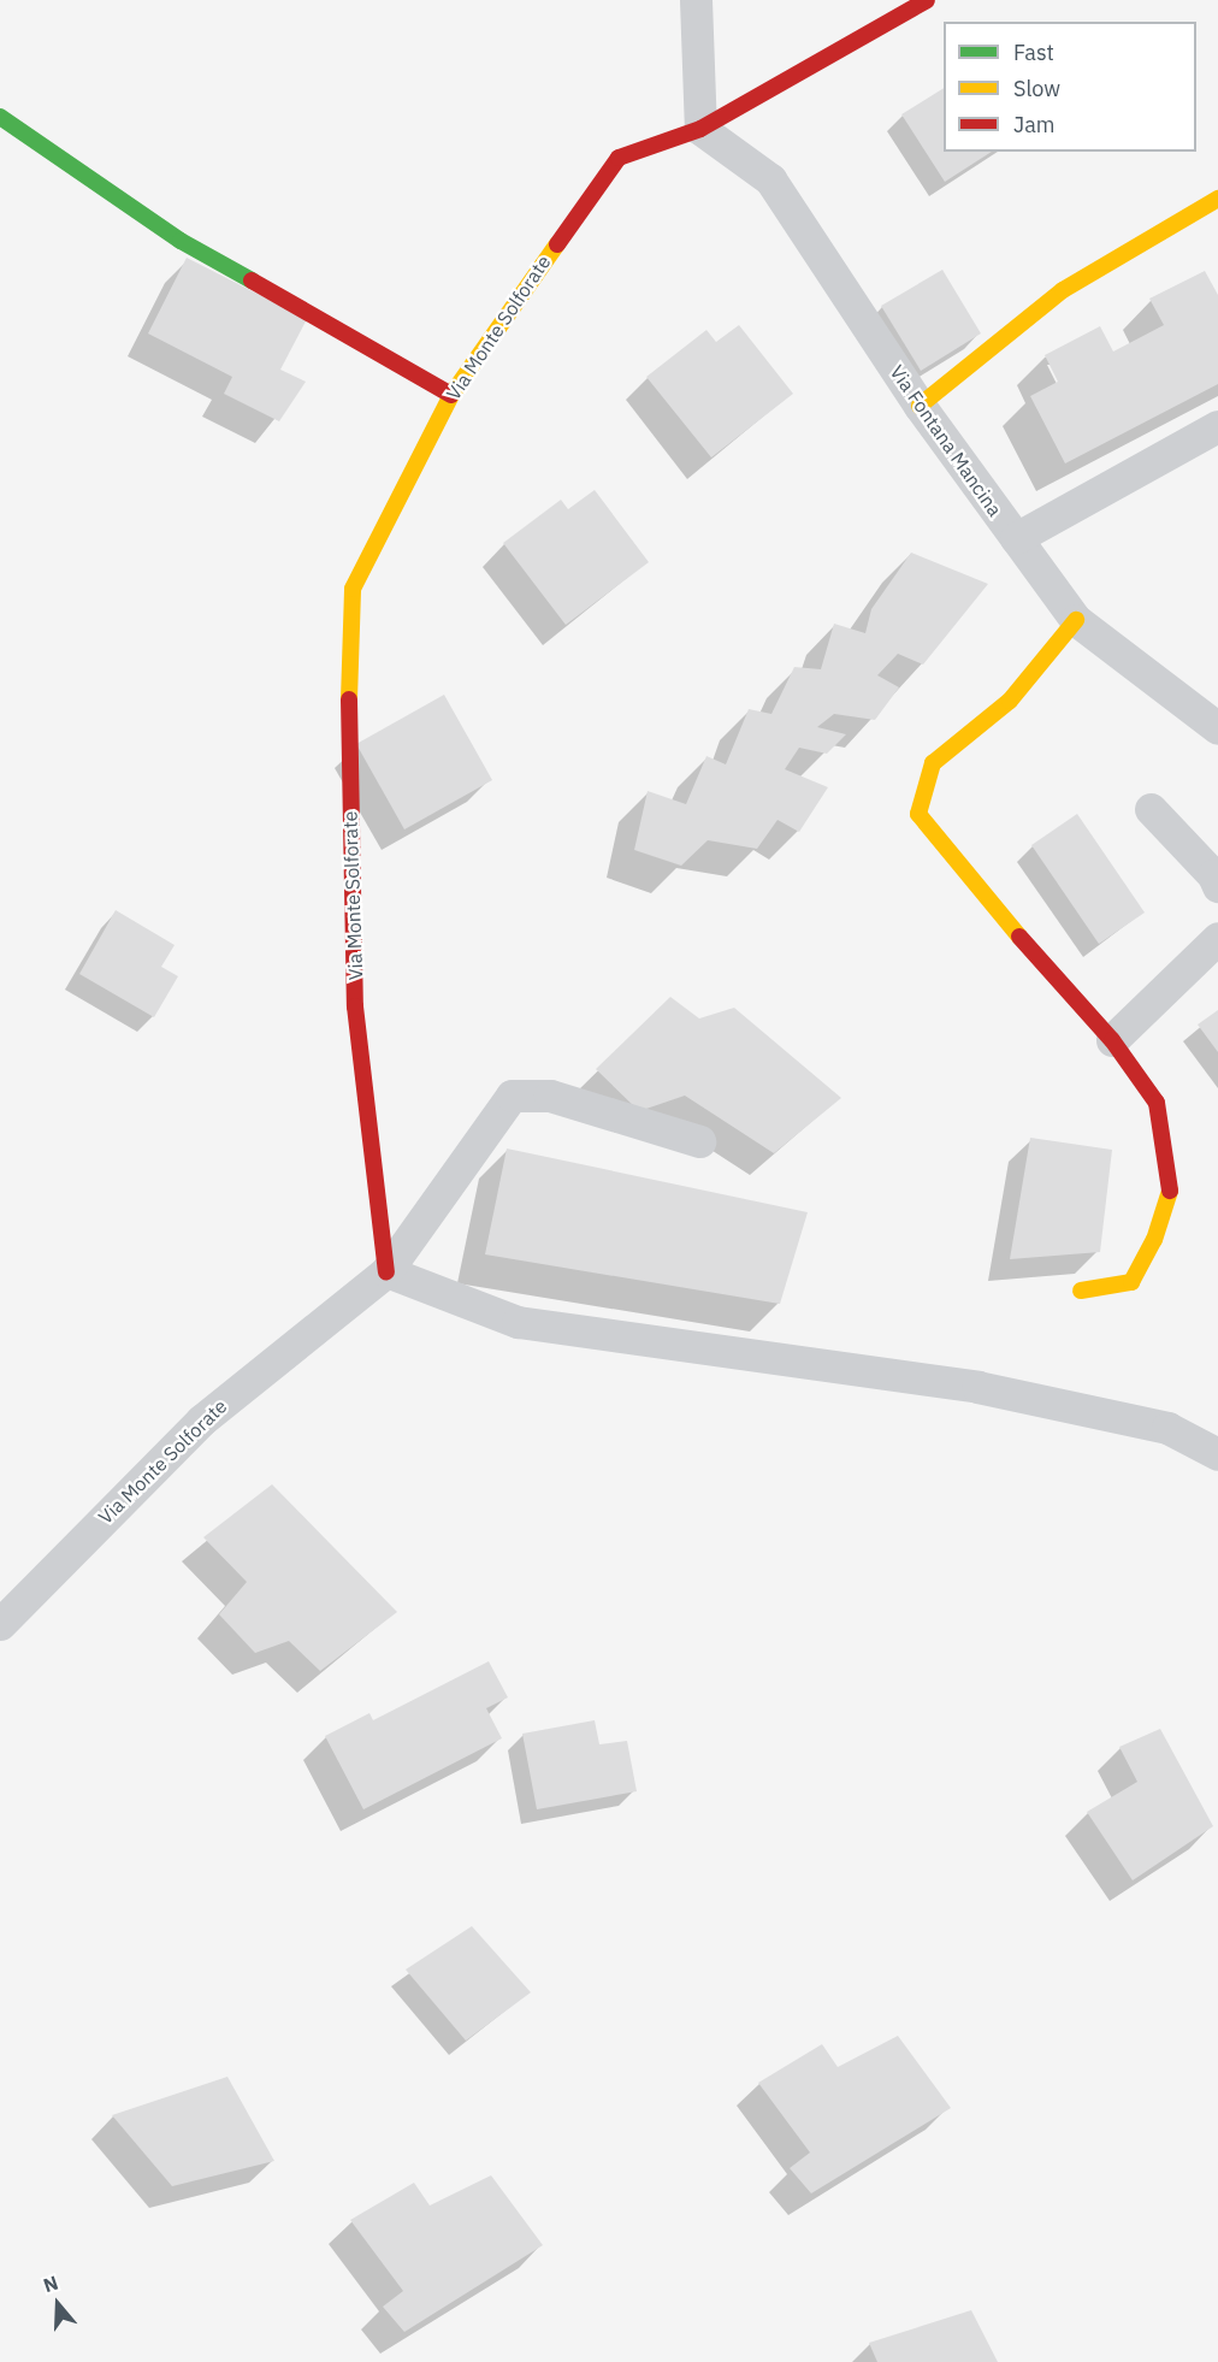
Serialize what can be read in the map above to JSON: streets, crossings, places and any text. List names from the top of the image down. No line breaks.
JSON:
{"streets":{"street":["Via Monte Solforate","Via Fontana Mancina"]},"crossings":[["Via Monte Solforate","Via Fontana Mancina"]],"legend":["Fast","Slow","Jam"],"north":"top"}
